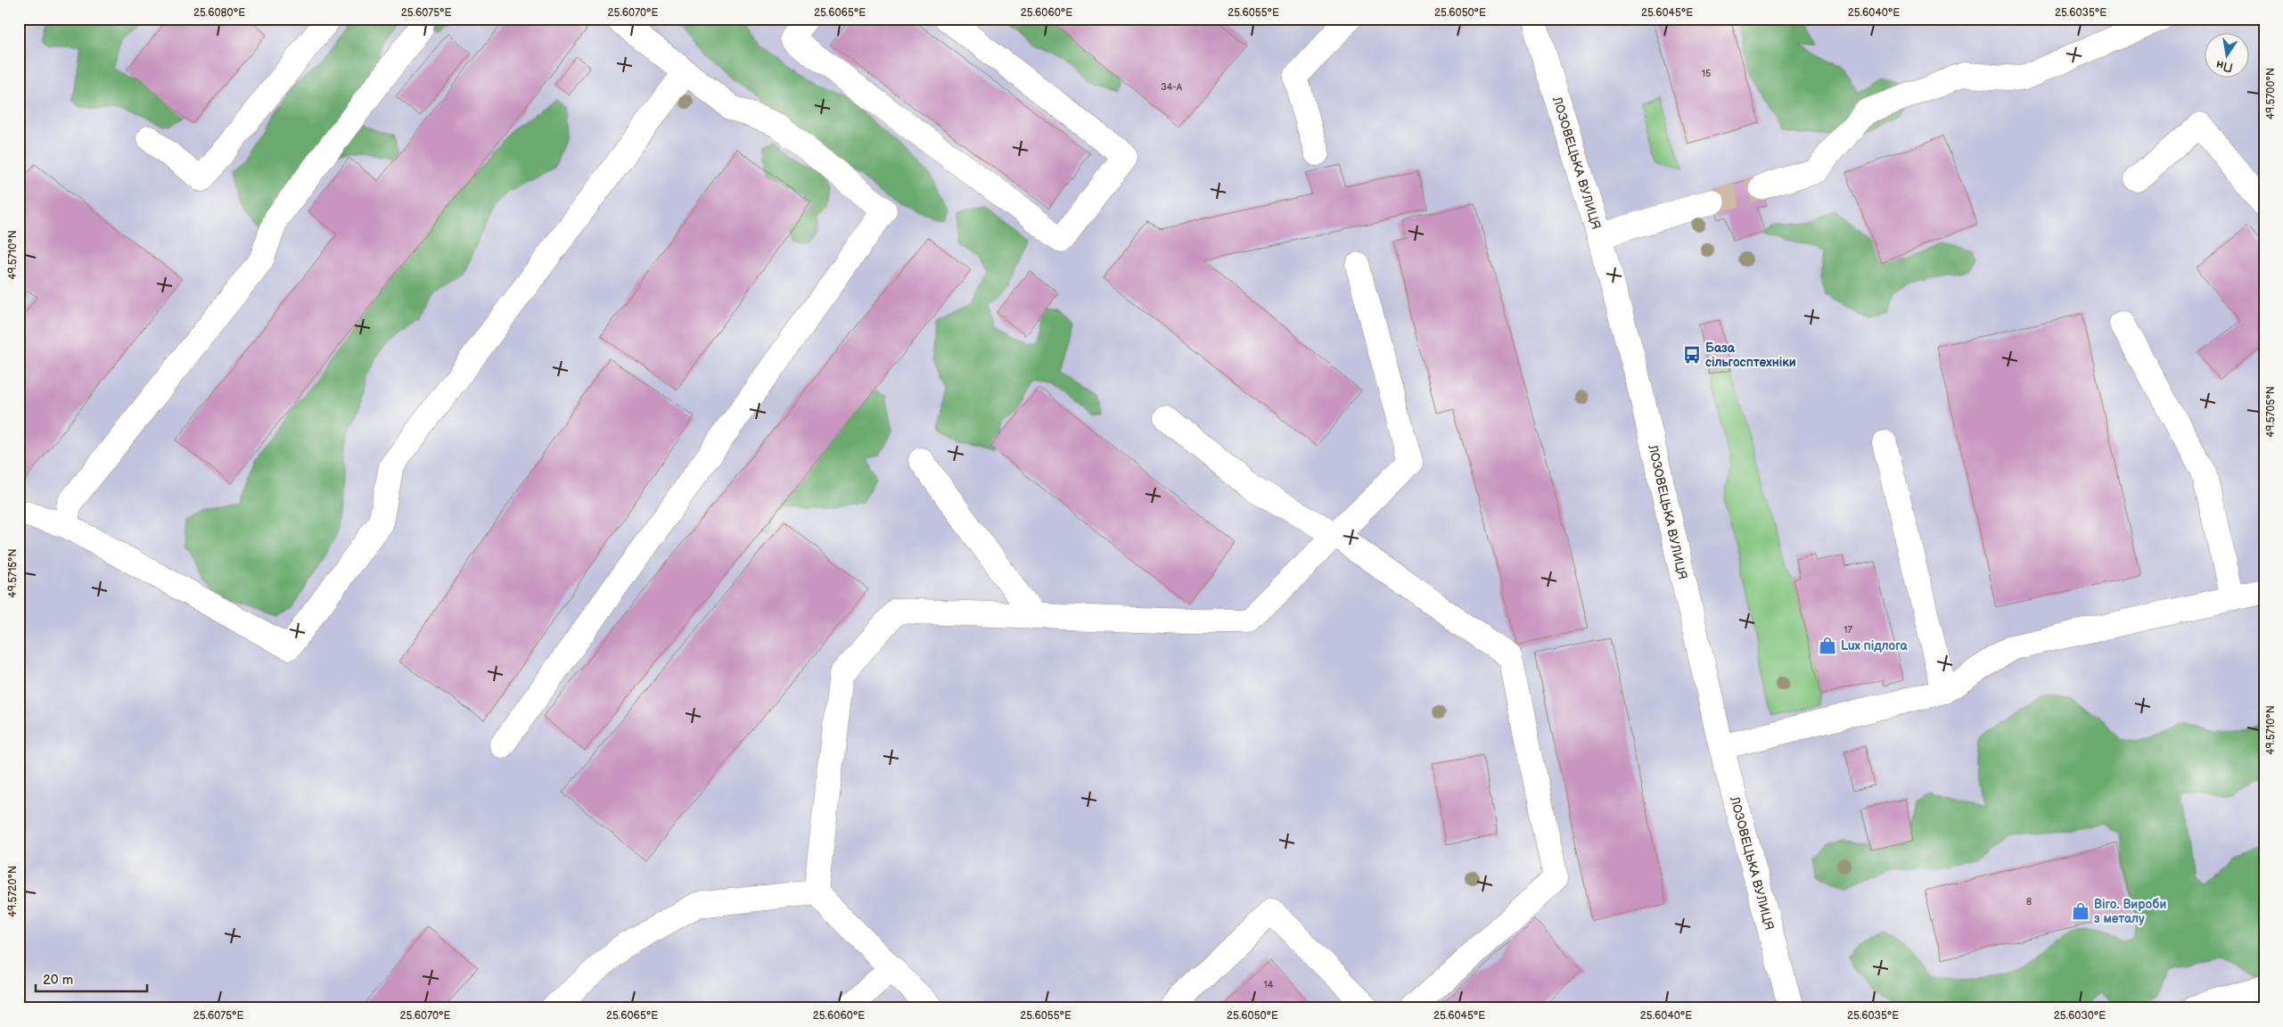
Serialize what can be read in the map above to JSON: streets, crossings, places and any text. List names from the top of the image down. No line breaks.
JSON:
{"streets":{"street":["ЛОЗОВЕЦЬКА ВУЛИЦЯ"]},"places":{"bus stop":["База сільгосптехніки"],"shop":["Lux підлога","Віго. Вироби з металу"]},"house_numbers":["15","34-А","17","8","14"],"scale_bar":"20 m","north":"bottom","coordinates":["25.6080°E","25.6075°E","25.6070°E","25.6065°E","25.6060°E","25.6055°E","25.6050°E","25.6045°E","25.6040°E","25.6035°E","49.5700°N","49.5710°N","49.5705°N","49.5715°N","49.5720°N","25.6030°E"]}
